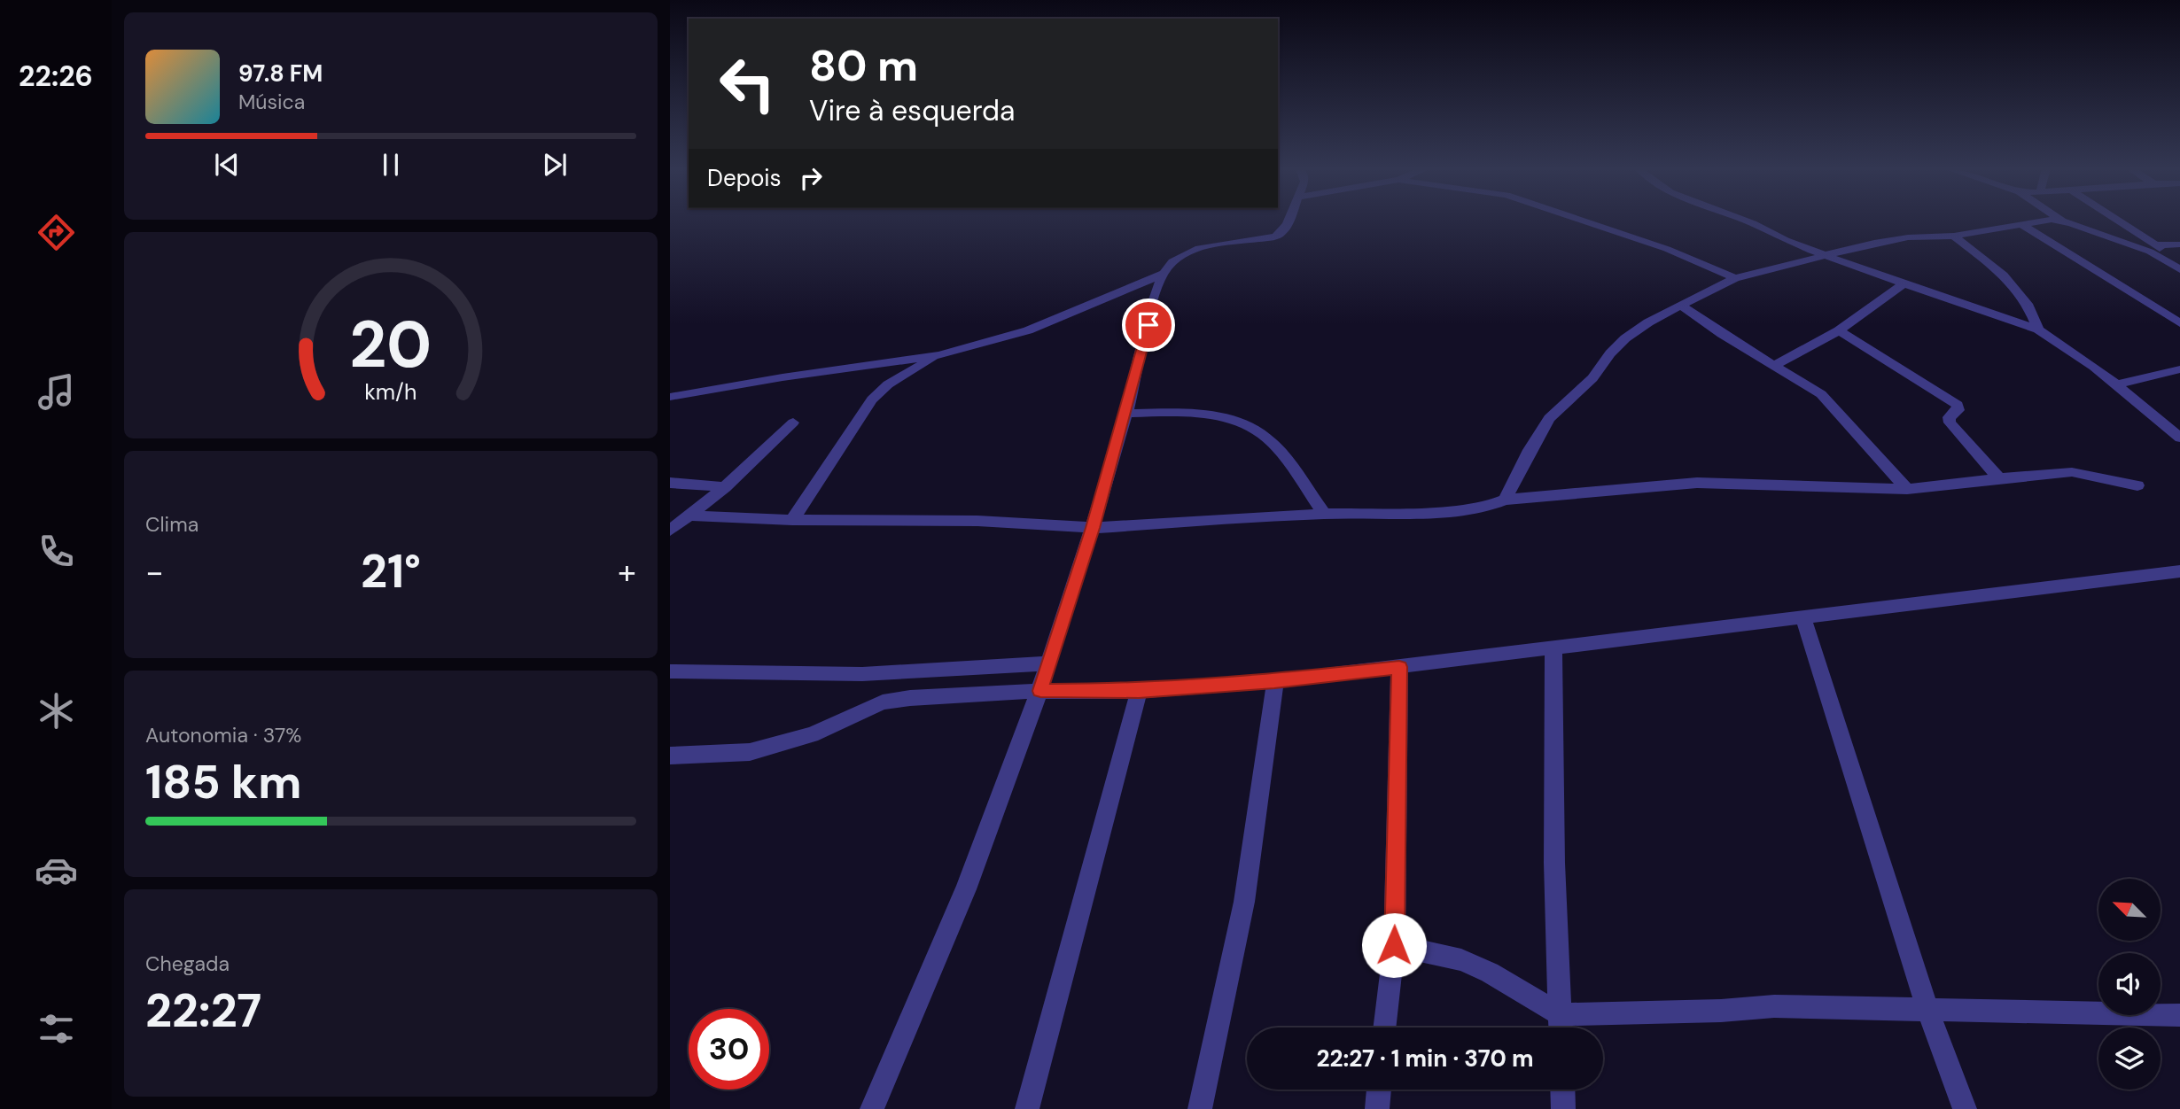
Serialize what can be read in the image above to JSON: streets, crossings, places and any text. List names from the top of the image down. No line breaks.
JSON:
{"north":"top left","page":{"tabs":"22:26","turn":["80 m","Vire à esquerda"],"song":["97.8 FM","Música"],"then":"Depois","tile":["Clima",["Autonomia · 37%","185 km"],["Chegada","22:27"]],"heat":["−","21°","+"],"limit":"30","trip":"22:27 · 1 min · 370 m","gauge":["20","km/h"]}}
